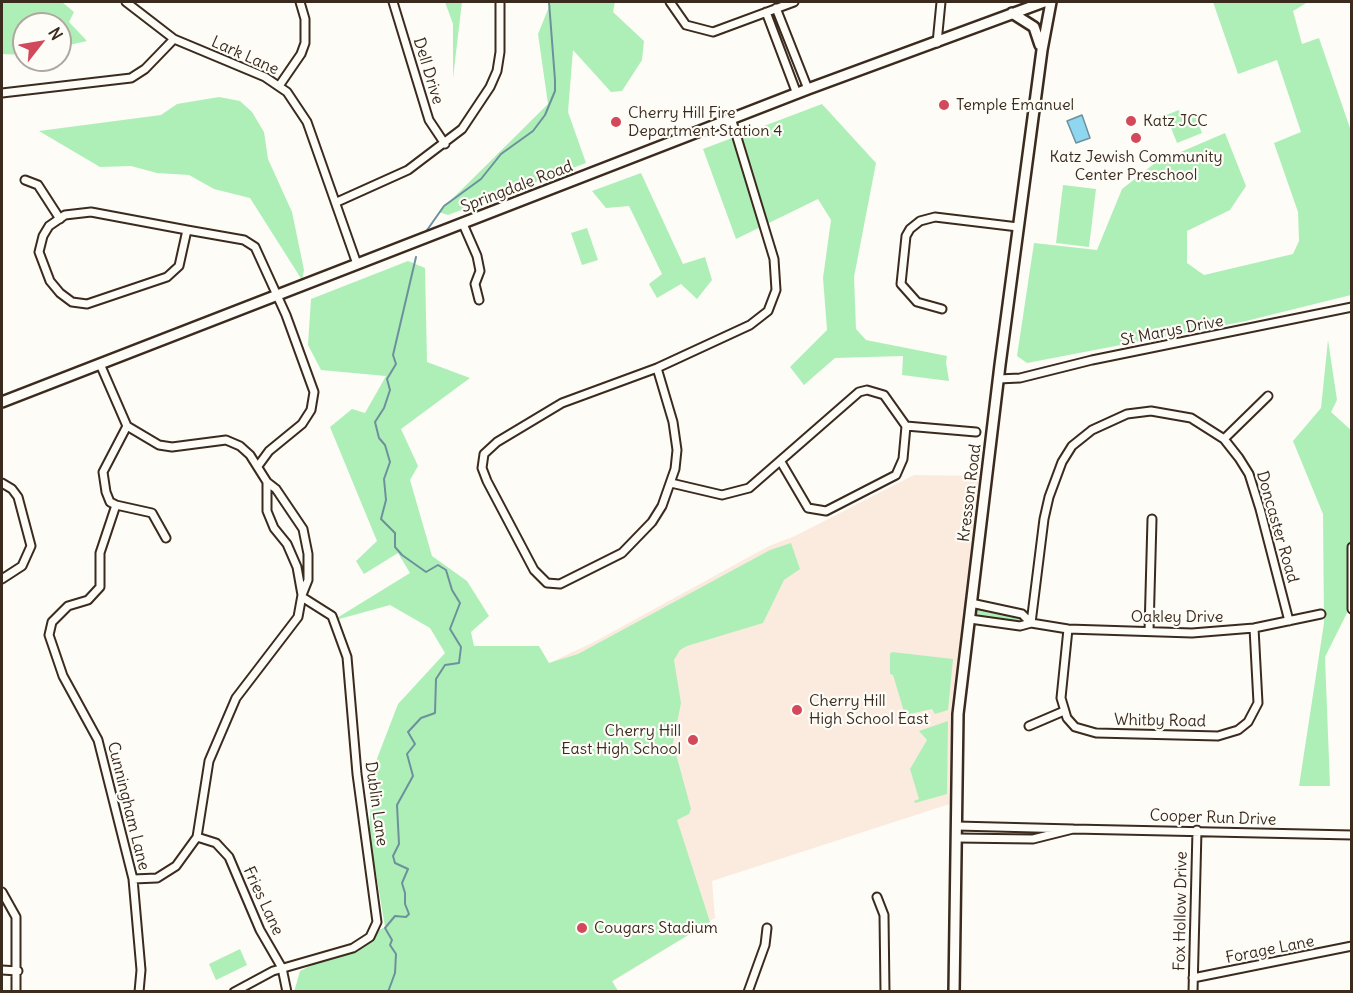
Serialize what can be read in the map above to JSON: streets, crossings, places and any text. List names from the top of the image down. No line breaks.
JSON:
{"streets":{"main road":["Springdale Road","Kresson Road"],"street":["Lark Lane","Dell Drive","St Marys Drive","Doncaster Road","Oakley Drive","Whitby Road","Dublin Lane","Cunningham Lane","Cooper Run Drive","Fries Lane","Fox Hollow Drive","Forage Lane"]},"crossings":[["Lark Lane","Springdale Road"],["St Marys Drive","Kresson Road"],["Kresson Road","Cooper Run Drive"],["Doncaster Road","Oakley Drive"],["Oakley Drive","Whitby Road"],["Dublin Lane","Fries Lane"],["Cooper Run Drive","Fox Hollow Drive"],["Fox Hollow Drive","Forage Lane"]],"places":["Temple Emanuel","Katz JCC","Cherry Hill Fire Department Station 4","Katz Jewish Community Center Preschool","Cherry Hill High School East","Cherry Hill East High School","Cougars Stadium"],"north":"top right"}
